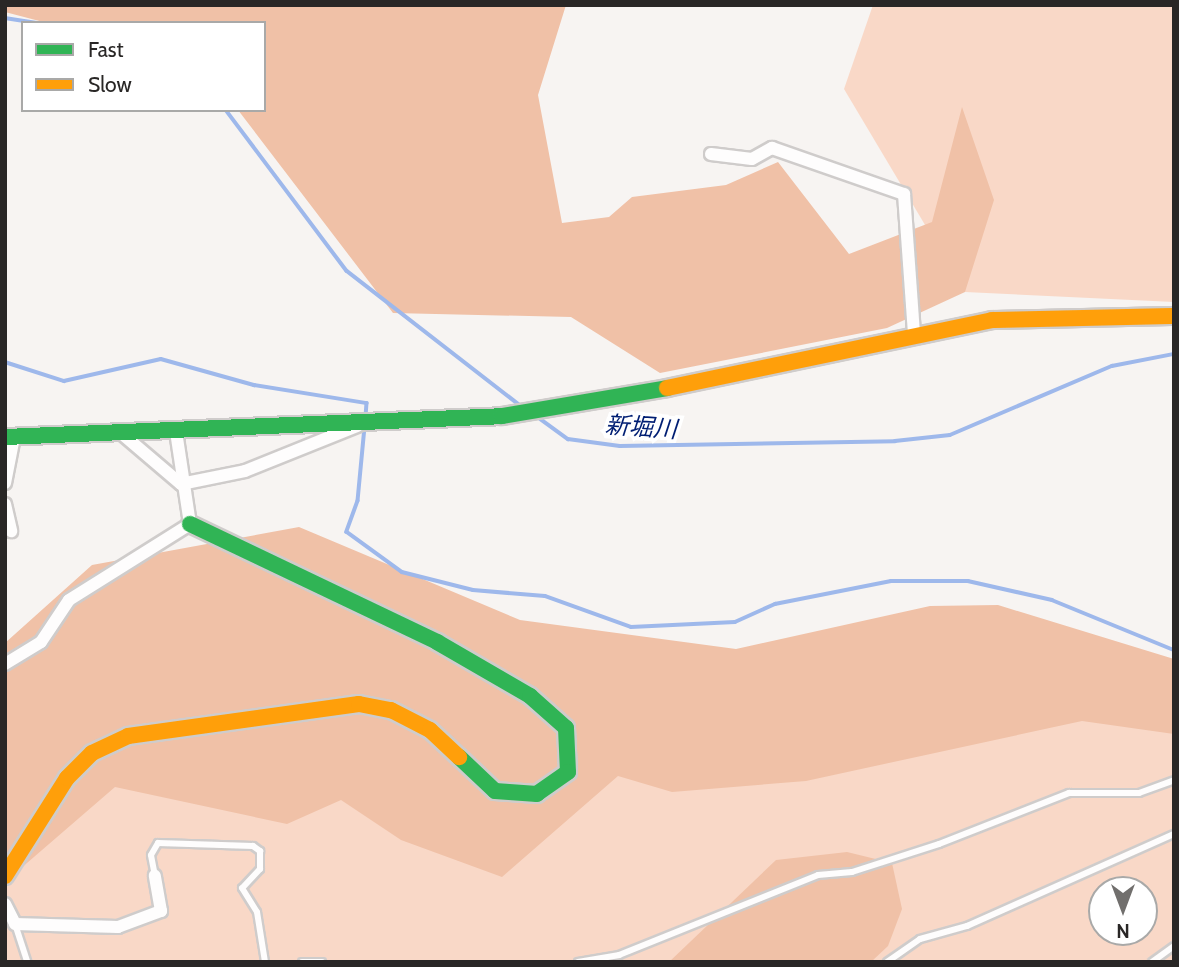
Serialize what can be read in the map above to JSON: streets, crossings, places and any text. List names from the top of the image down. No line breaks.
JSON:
{"water":["新堀川"],"legend":["Fast","Slow"],"north":"bottom"}
